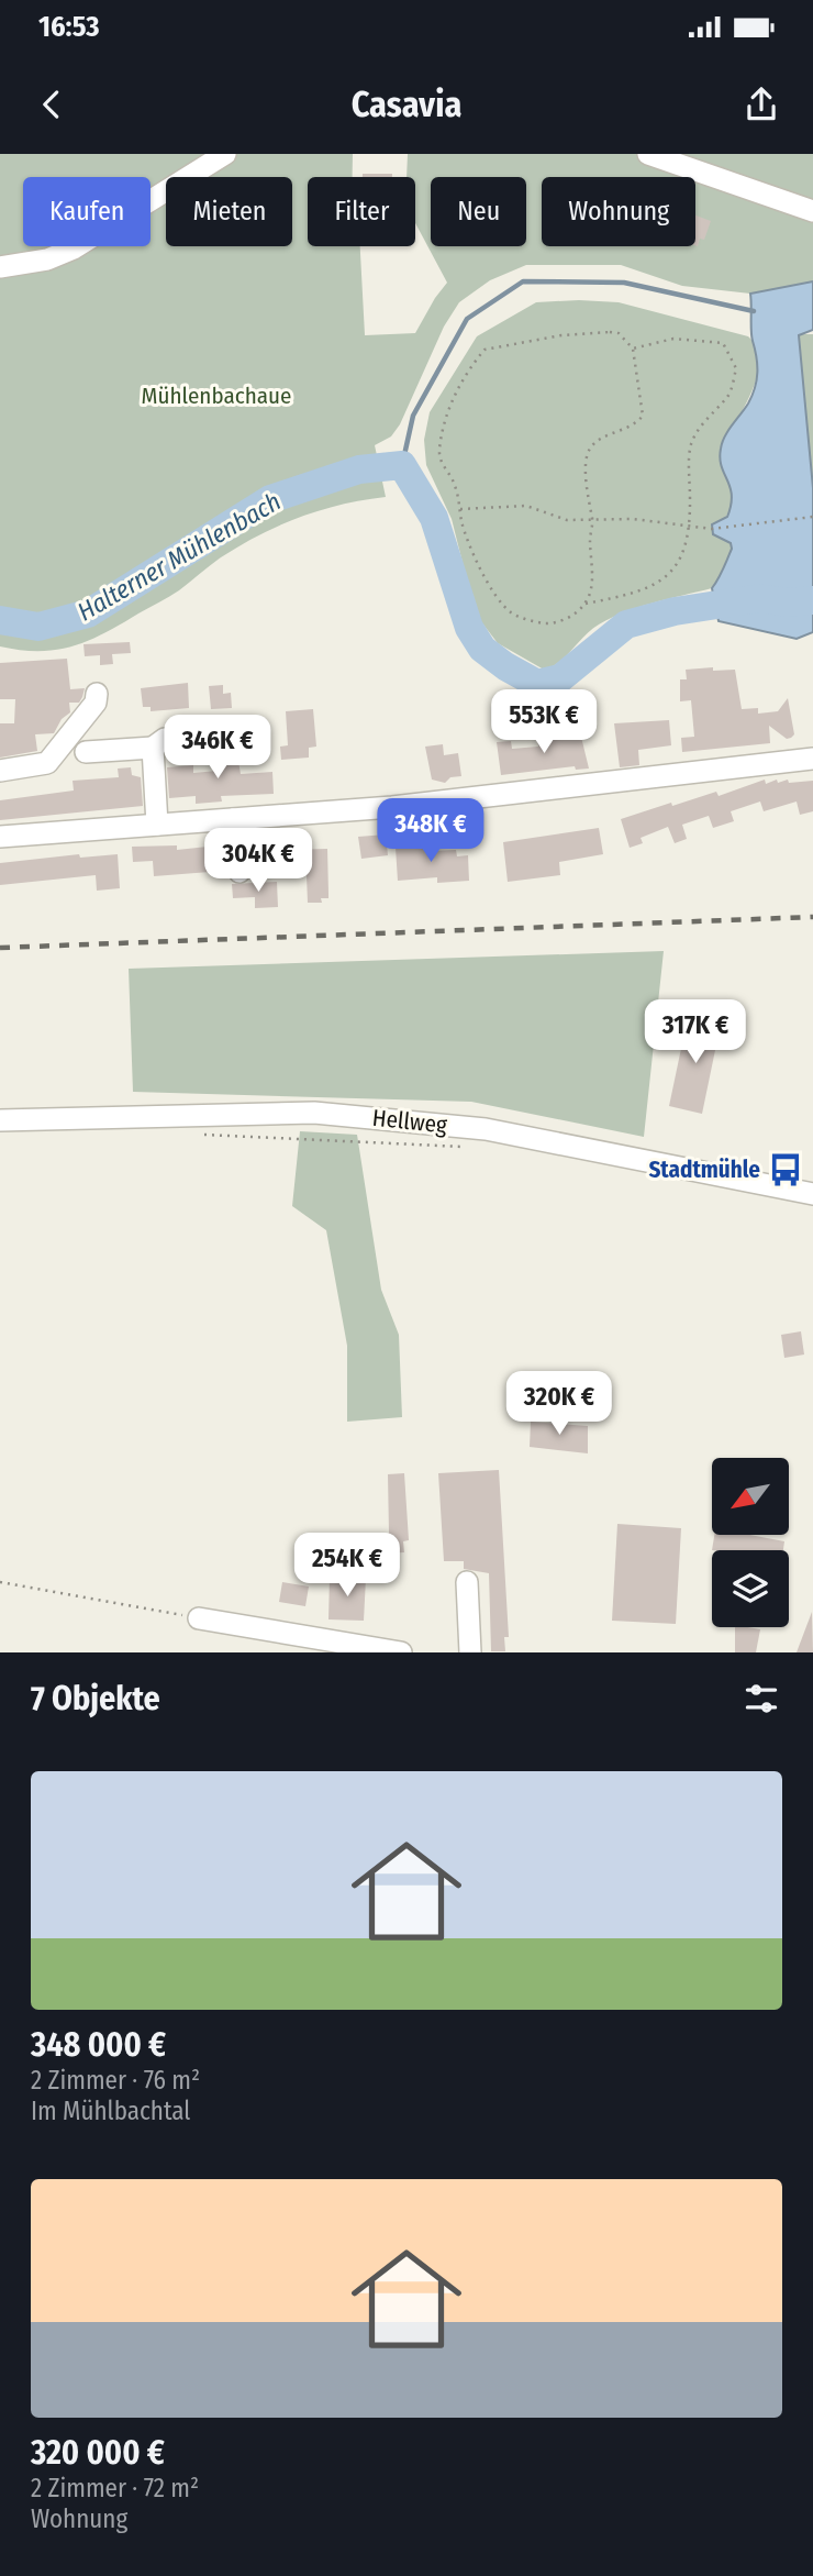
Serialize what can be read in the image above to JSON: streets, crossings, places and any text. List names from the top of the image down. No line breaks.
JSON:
{"streets":{"street":["Hellweg"]},"water":["Halterner Mühlenbach"],"parks":["Mühlenbachaue"],"places":{"bus stop":["Stadtmühle"]},"north":"bottom left","page":{"status":"16:53","header":"Casavia","chip":["Kaufen","Mieten","Filter","Neu","Wohnung"],"price":["553K €","346K €","348K €","304K €","317K €","320K €","254K €"],"heading":"7 Objekte","list":[{"name":"348 000 €","note":"2 Zimmer · 76 m² · Im Mühlbachtal"},{"name":"320 000 €","note":"2 Zimmer · 72 m² · Wohnung"}]}}
